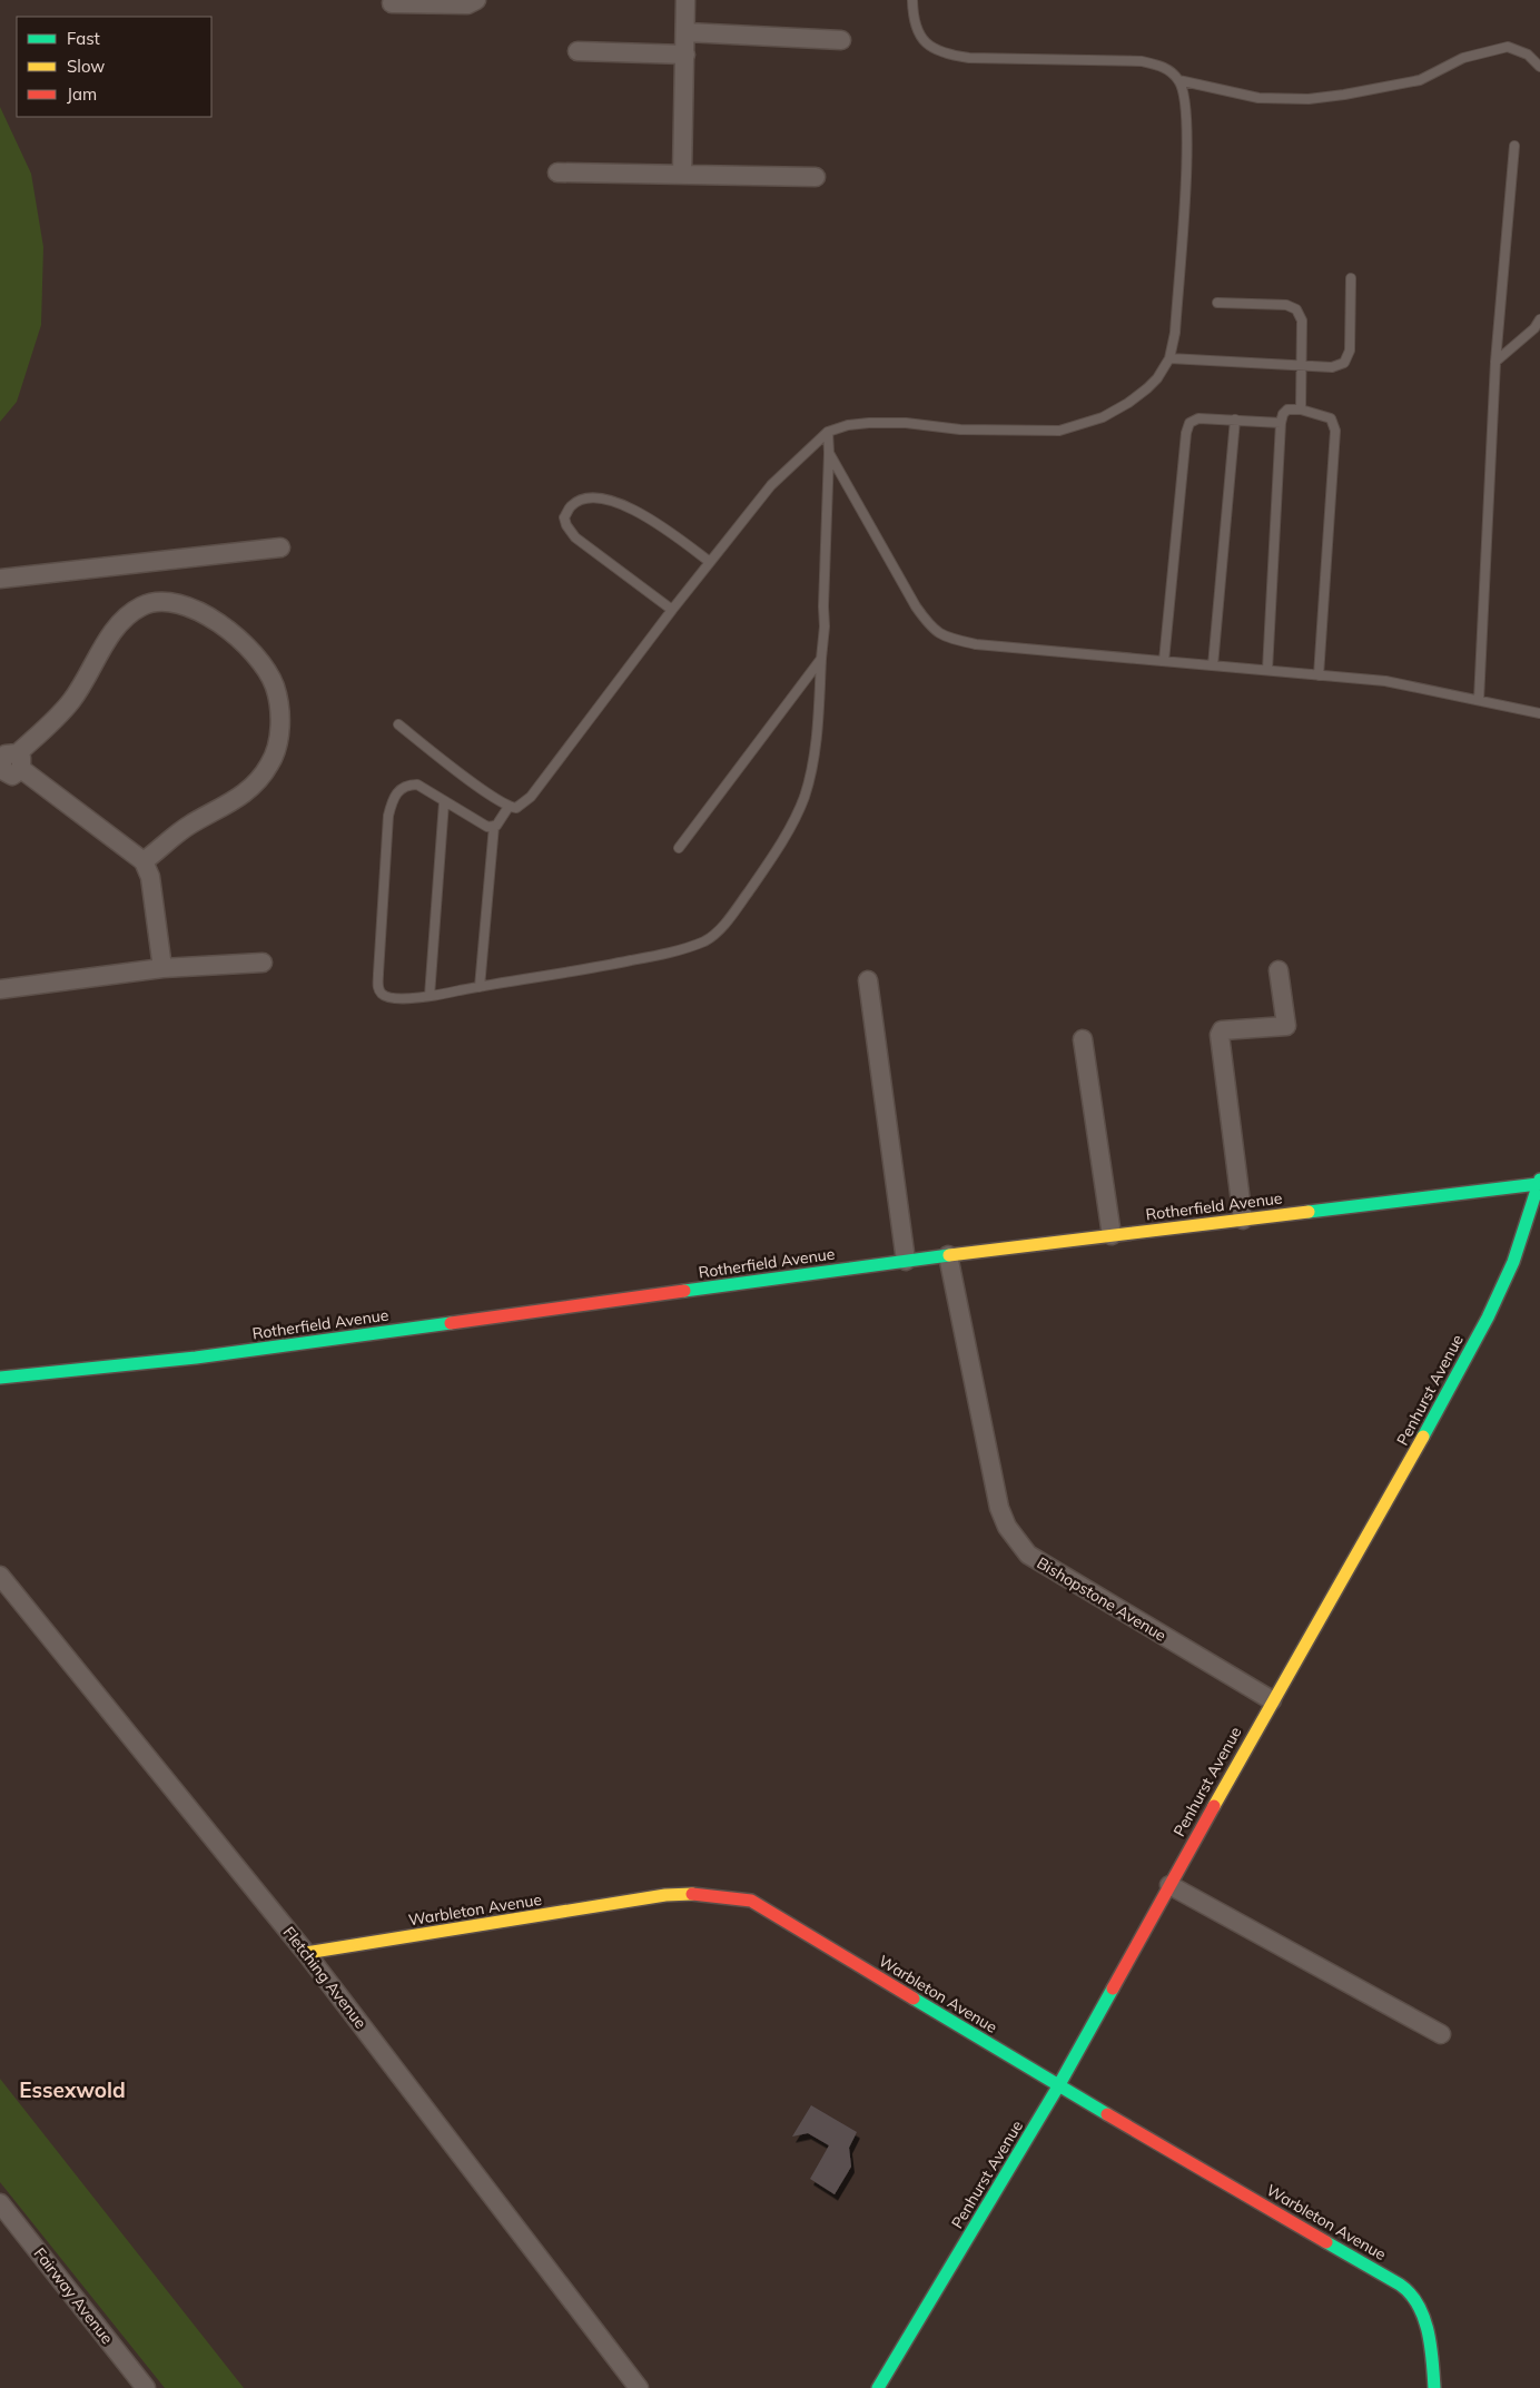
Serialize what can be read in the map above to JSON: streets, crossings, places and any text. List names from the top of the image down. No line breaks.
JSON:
{"streets":{"street":["Rotherfield Avenue","Penhurst Avenue","Bishopstone Avenue","Warbleton Avenue","Fletching Avenue","Fairway Avenue"]},"crossings":[["Rotherfield Avenue","Penhurst Avenue"],["Rotherfield Avenue","Bishopstone Avenue"],["Penhurst Avenue","Bishopstone Avenue"],["Penhurst Avenue","Warbleton Avenue"],["Warbleton Avenue","Fletching Avenue"]],"districts":["Essexwold"],"legend":["Fast","Slow","Jam"]}
